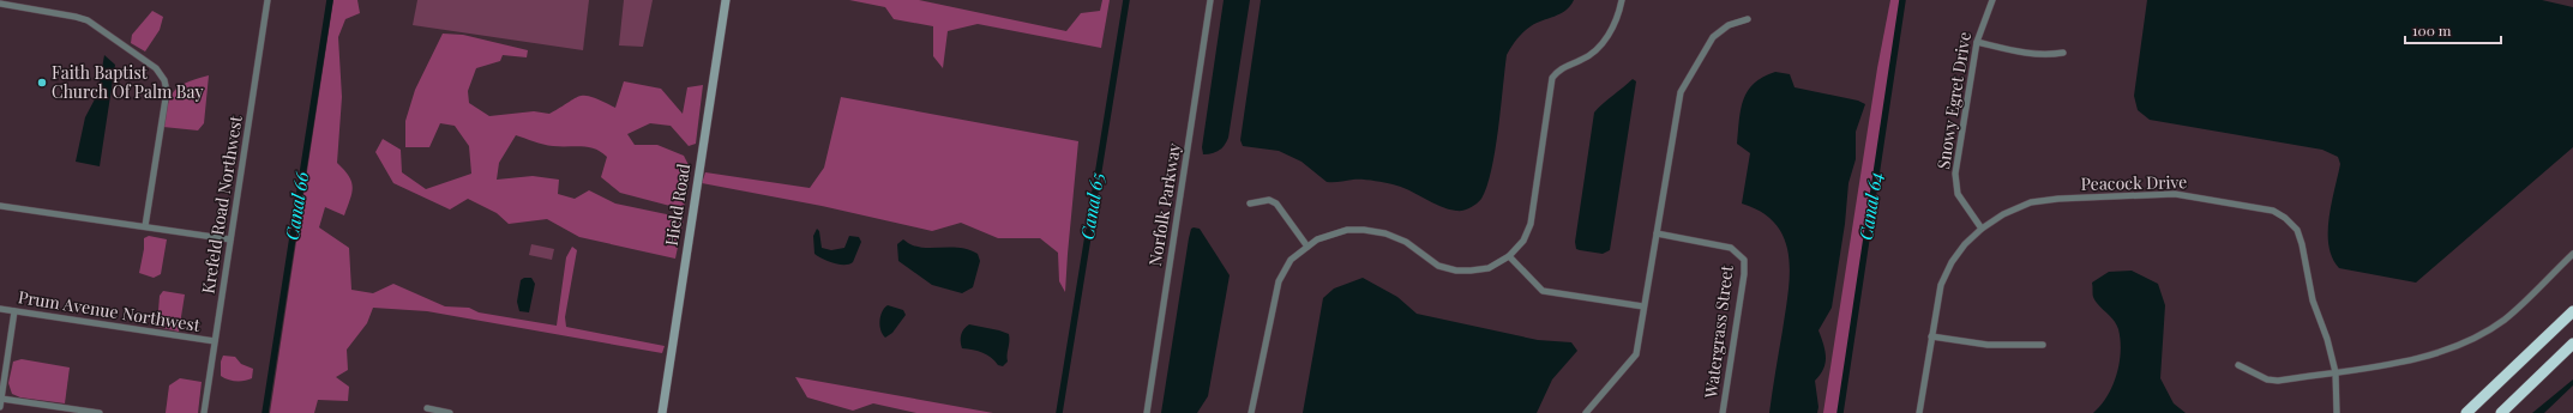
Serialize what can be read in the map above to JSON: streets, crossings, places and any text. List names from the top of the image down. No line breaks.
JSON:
{"streets":{"street":["Snowy Egret Drive","Peacock Drive","Krefeld Road Northwest","Hield Road","Norfolk Parkway","Prum Avenue Northwest","Watergrass Street"]},"crossings":[["Snowy Egret Drive","Peacock Drive"],["Krefeld Road Northwest","Prum Avenue Northwest"]],"water":["Canal 66","Canal 65","Canal 64"],"places":["Faith Baptist Church Of Palm Bay"],"scale_bar":"100 m"}
